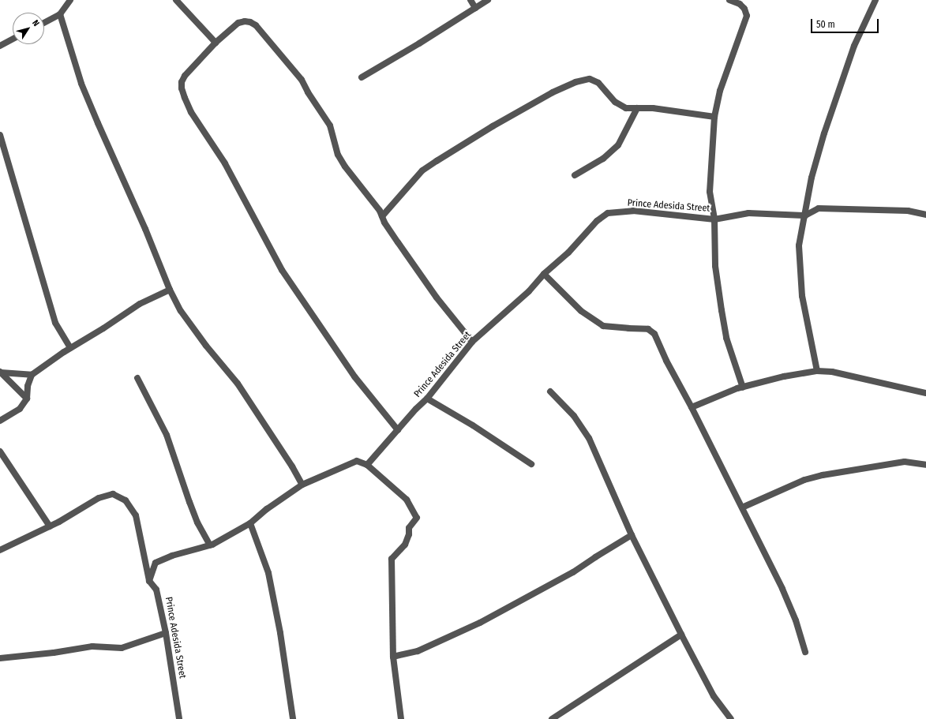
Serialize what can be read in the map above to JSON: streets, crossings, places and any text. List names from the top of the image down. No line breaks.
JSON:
{"streets":{"street":["Prince Adesida Street"]},"scale_bar":"50 m","north":"top right"}
